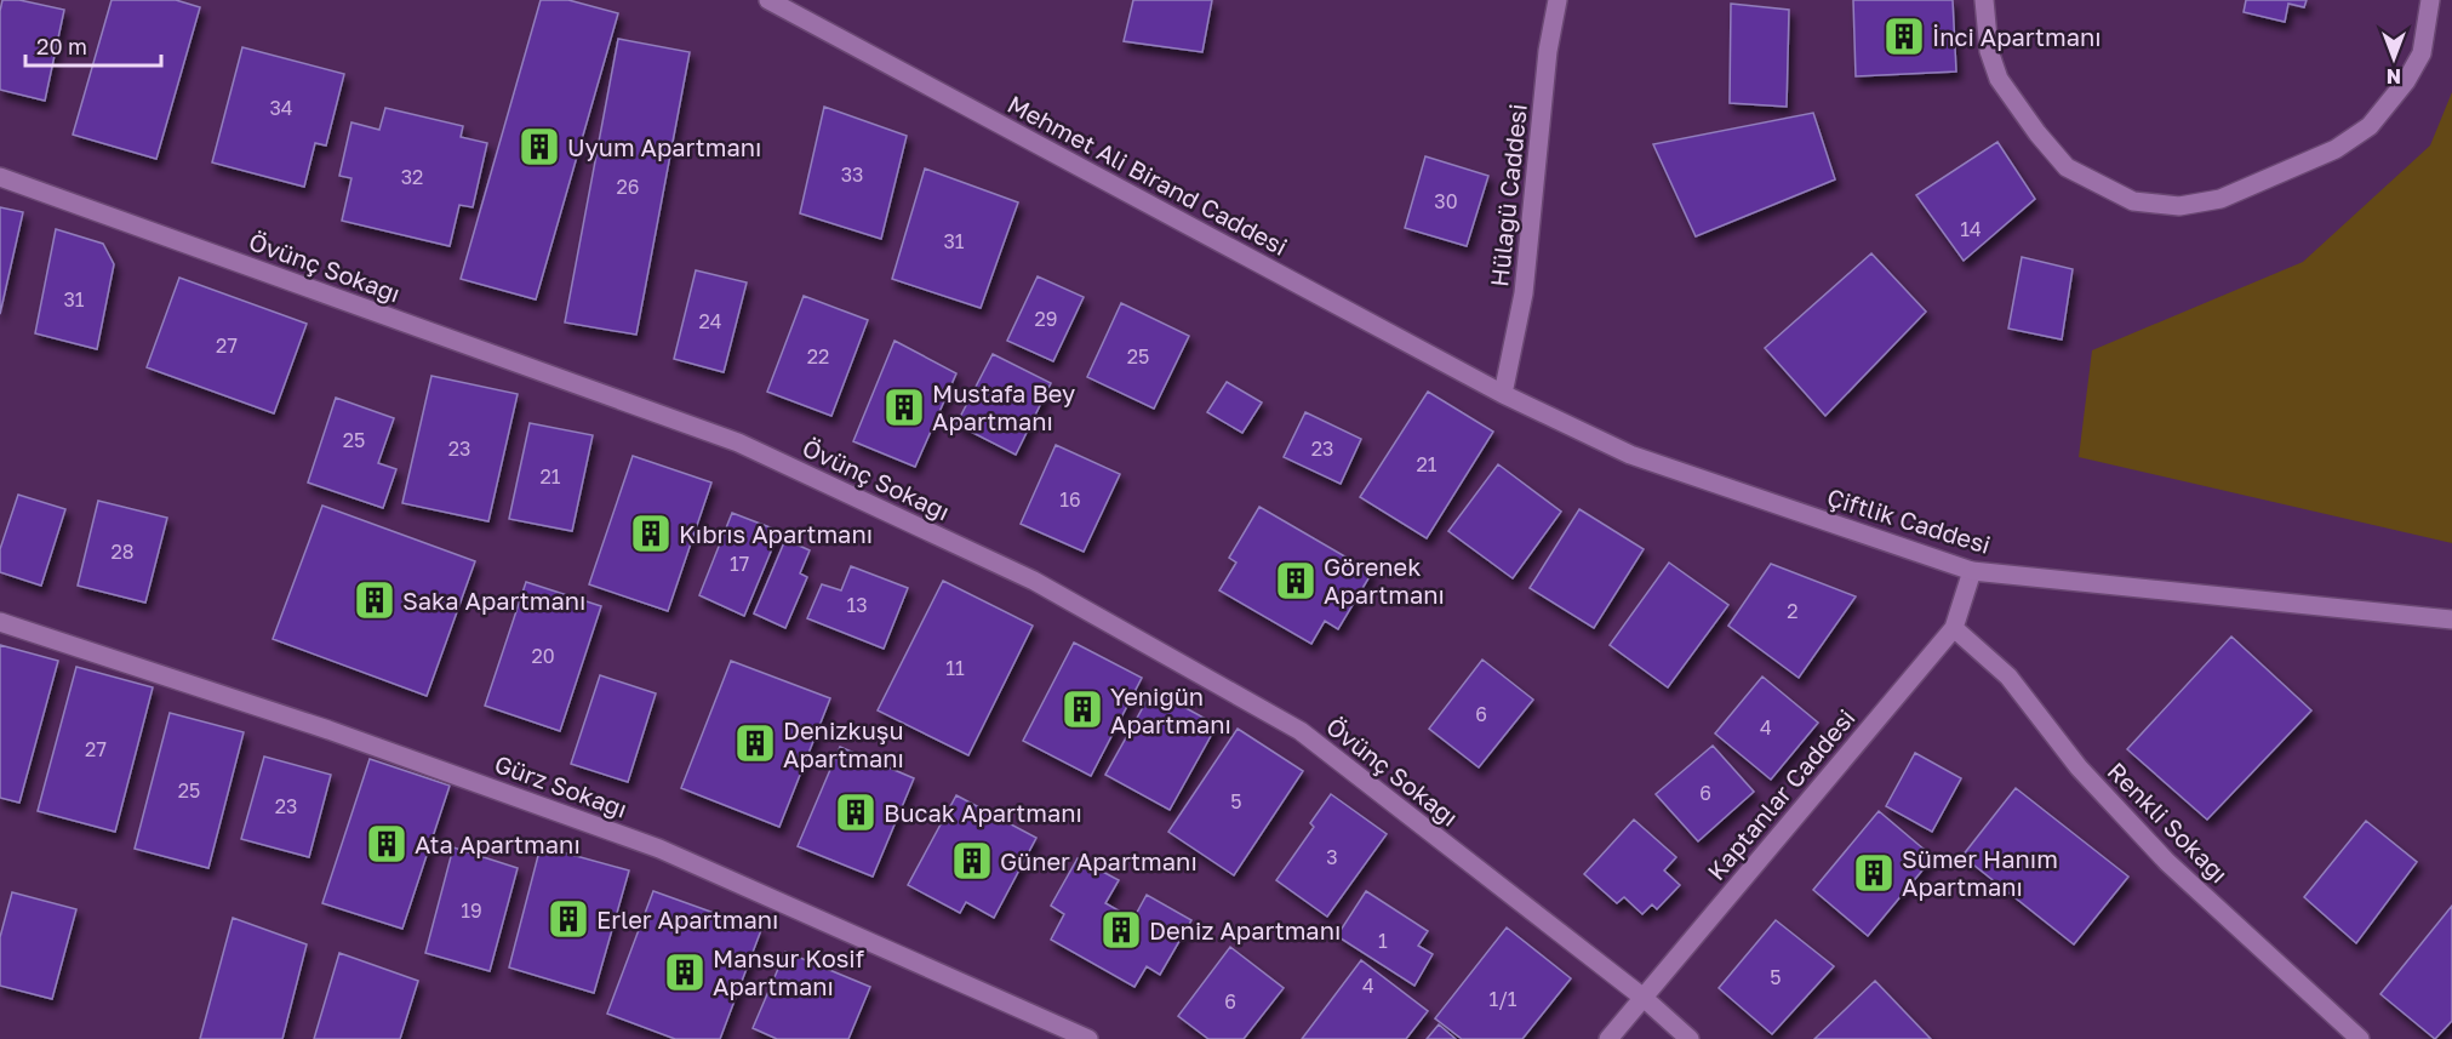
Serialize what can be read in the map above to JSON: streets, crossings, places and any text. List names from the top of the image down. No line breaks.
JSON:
{"streets":{"street":["Mehmet Ali Birand Caddesi","Hülagü Caddesi","Övünç Sokağı","Çiftlik Caddesi","Gürz Sokağı","Kaptanlar Caddesi","Renkli Sokağı"]},"crossings":[["Mehmet Ali Birand Caddesi","Hülagü Caddesi"],["Mehmet Ali Birand Caddesi","Çiftlik Caddesi"],["Hülagü Caddesi","Çiftlik Caddesi"],["Övünç Sokağı","Kaptanlar Caddesi"],["Çiftlik Caddesi","Kaptanlar Caddesi"],["Kaptanlar Caddesi","Renkli Sokağı"]],"places":{"building":["İnci Apartmanı","Uyum Apartmanı","Mustafa Bey Apartmanı","Kıbrıs Apartmanı","Görenek Apartmanı","Saka Apartmanı","Yenigün Apartmanı","Denizkuşu Apartmanı","Bucak Apartmanı","Ata Apartmanı","Güner Apartmanı","Sümer Hanım Apartmanı","Erler Apartmanı","Deniz Apartmanı","Mansur Kosif Apartmanı"]},"house_numbers":["34","33","32","26","30","14","31","31","29","24","27","22","25","25","23","23","21","21","16","28","17","13","2","20","11","6","4","27","25","6","5","23","3","19","1","5","4","1/1","6"],"scale_bar":"20 m","north":"bottom"}
